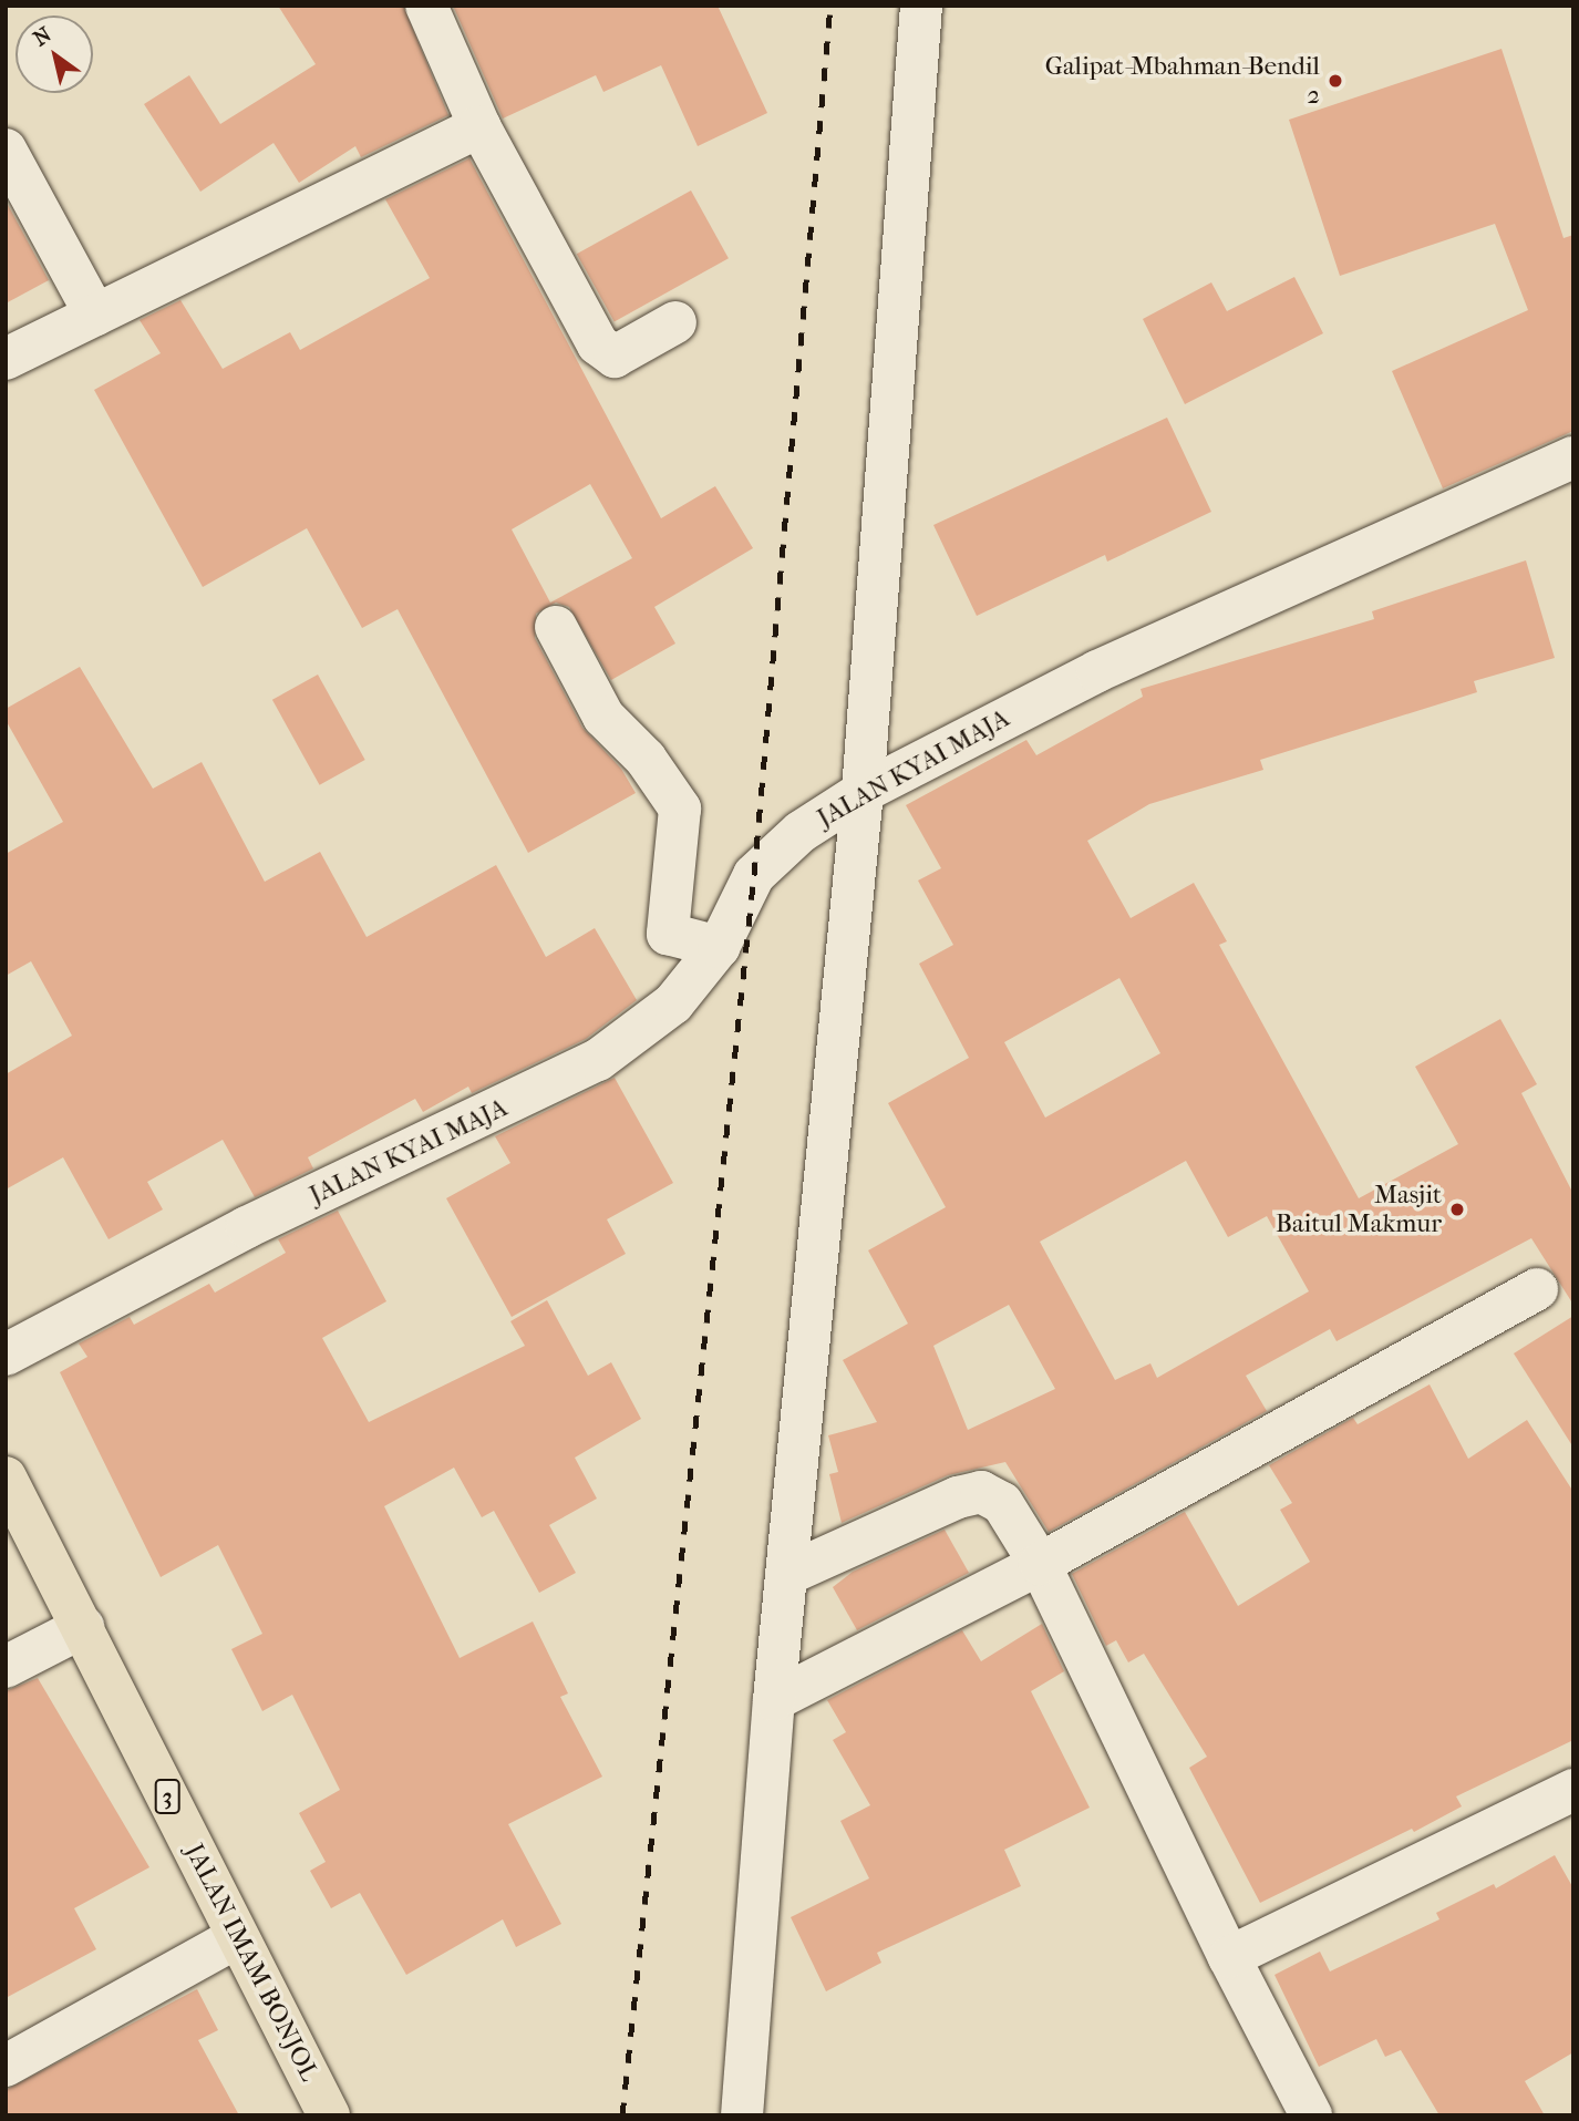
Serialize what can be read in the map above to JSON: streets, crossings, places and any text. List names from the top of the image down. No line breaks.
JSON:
{"streets":{"highway":["3","JALAN IMAM BONJOL"],"street":["JALAN KYAI MAJA"]},"places":["Galipat-Mbahman-Bendil 2","Masjit Baitul Makmur"],"north":"top left"}
